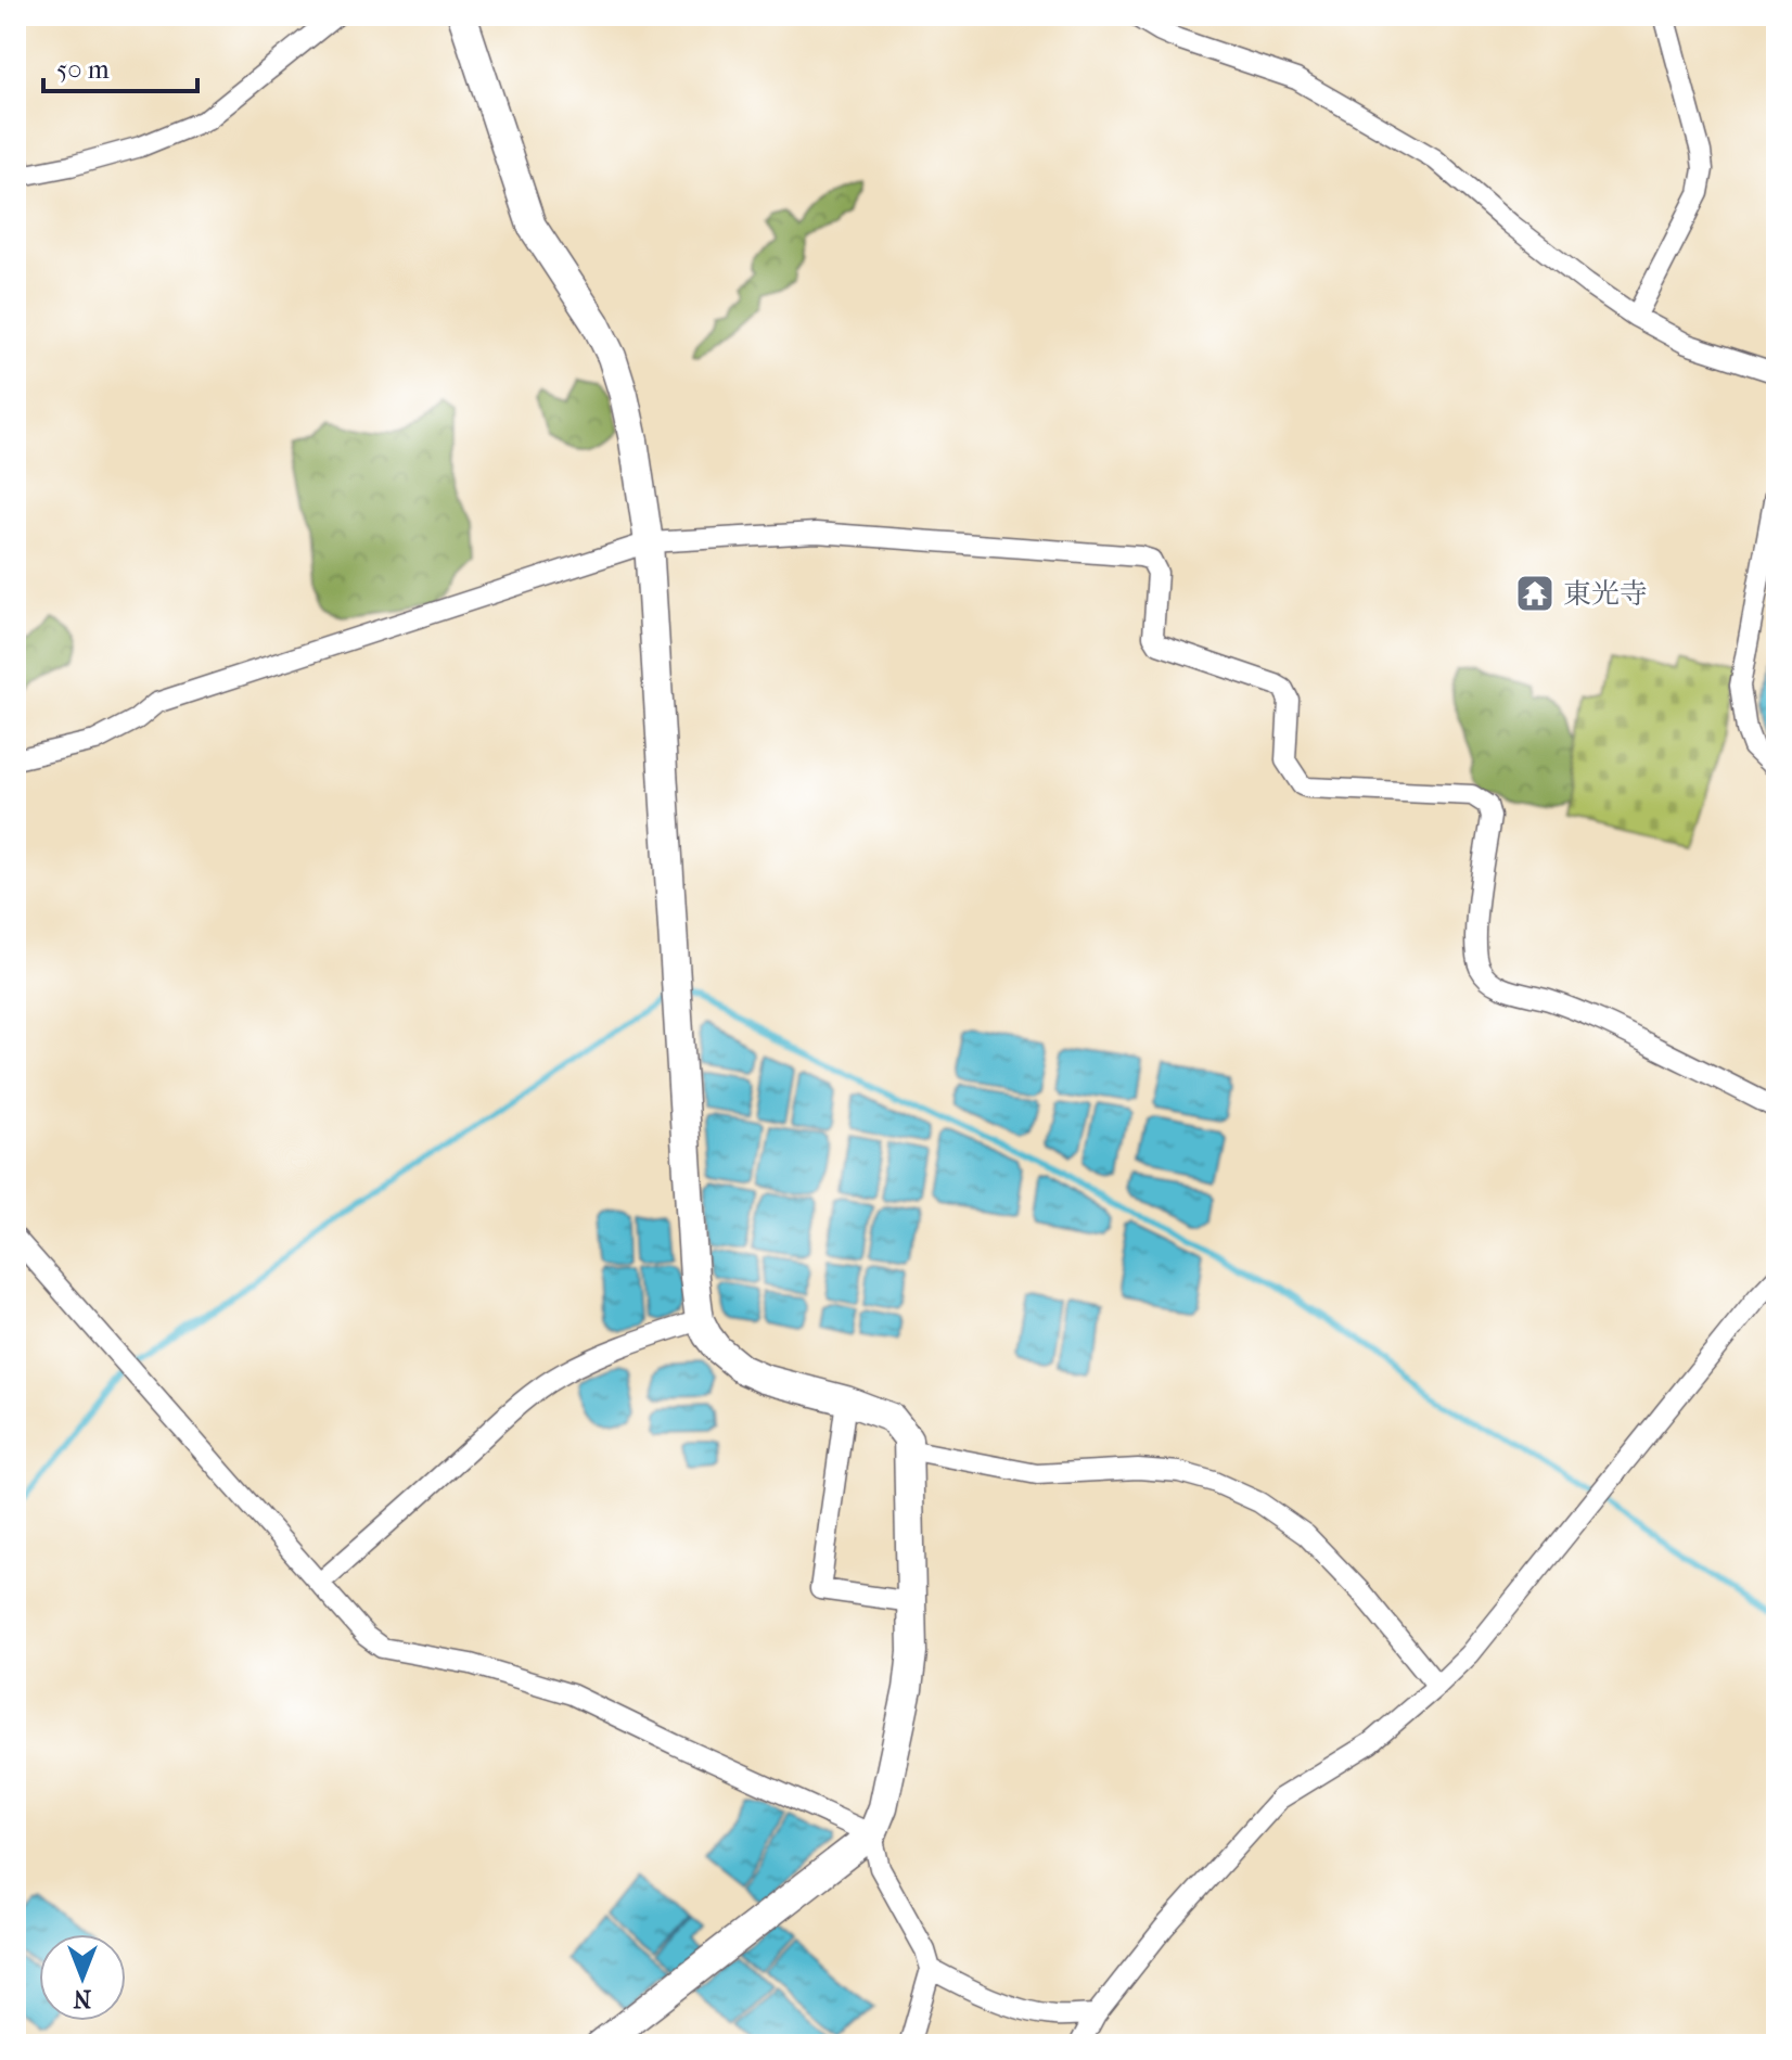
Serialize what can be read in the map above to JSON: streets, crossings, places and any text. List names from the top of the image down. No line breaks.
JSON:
{"places":{"temple":["東光寺"]},"scale_bar":"50 m","north":"bottom"}
